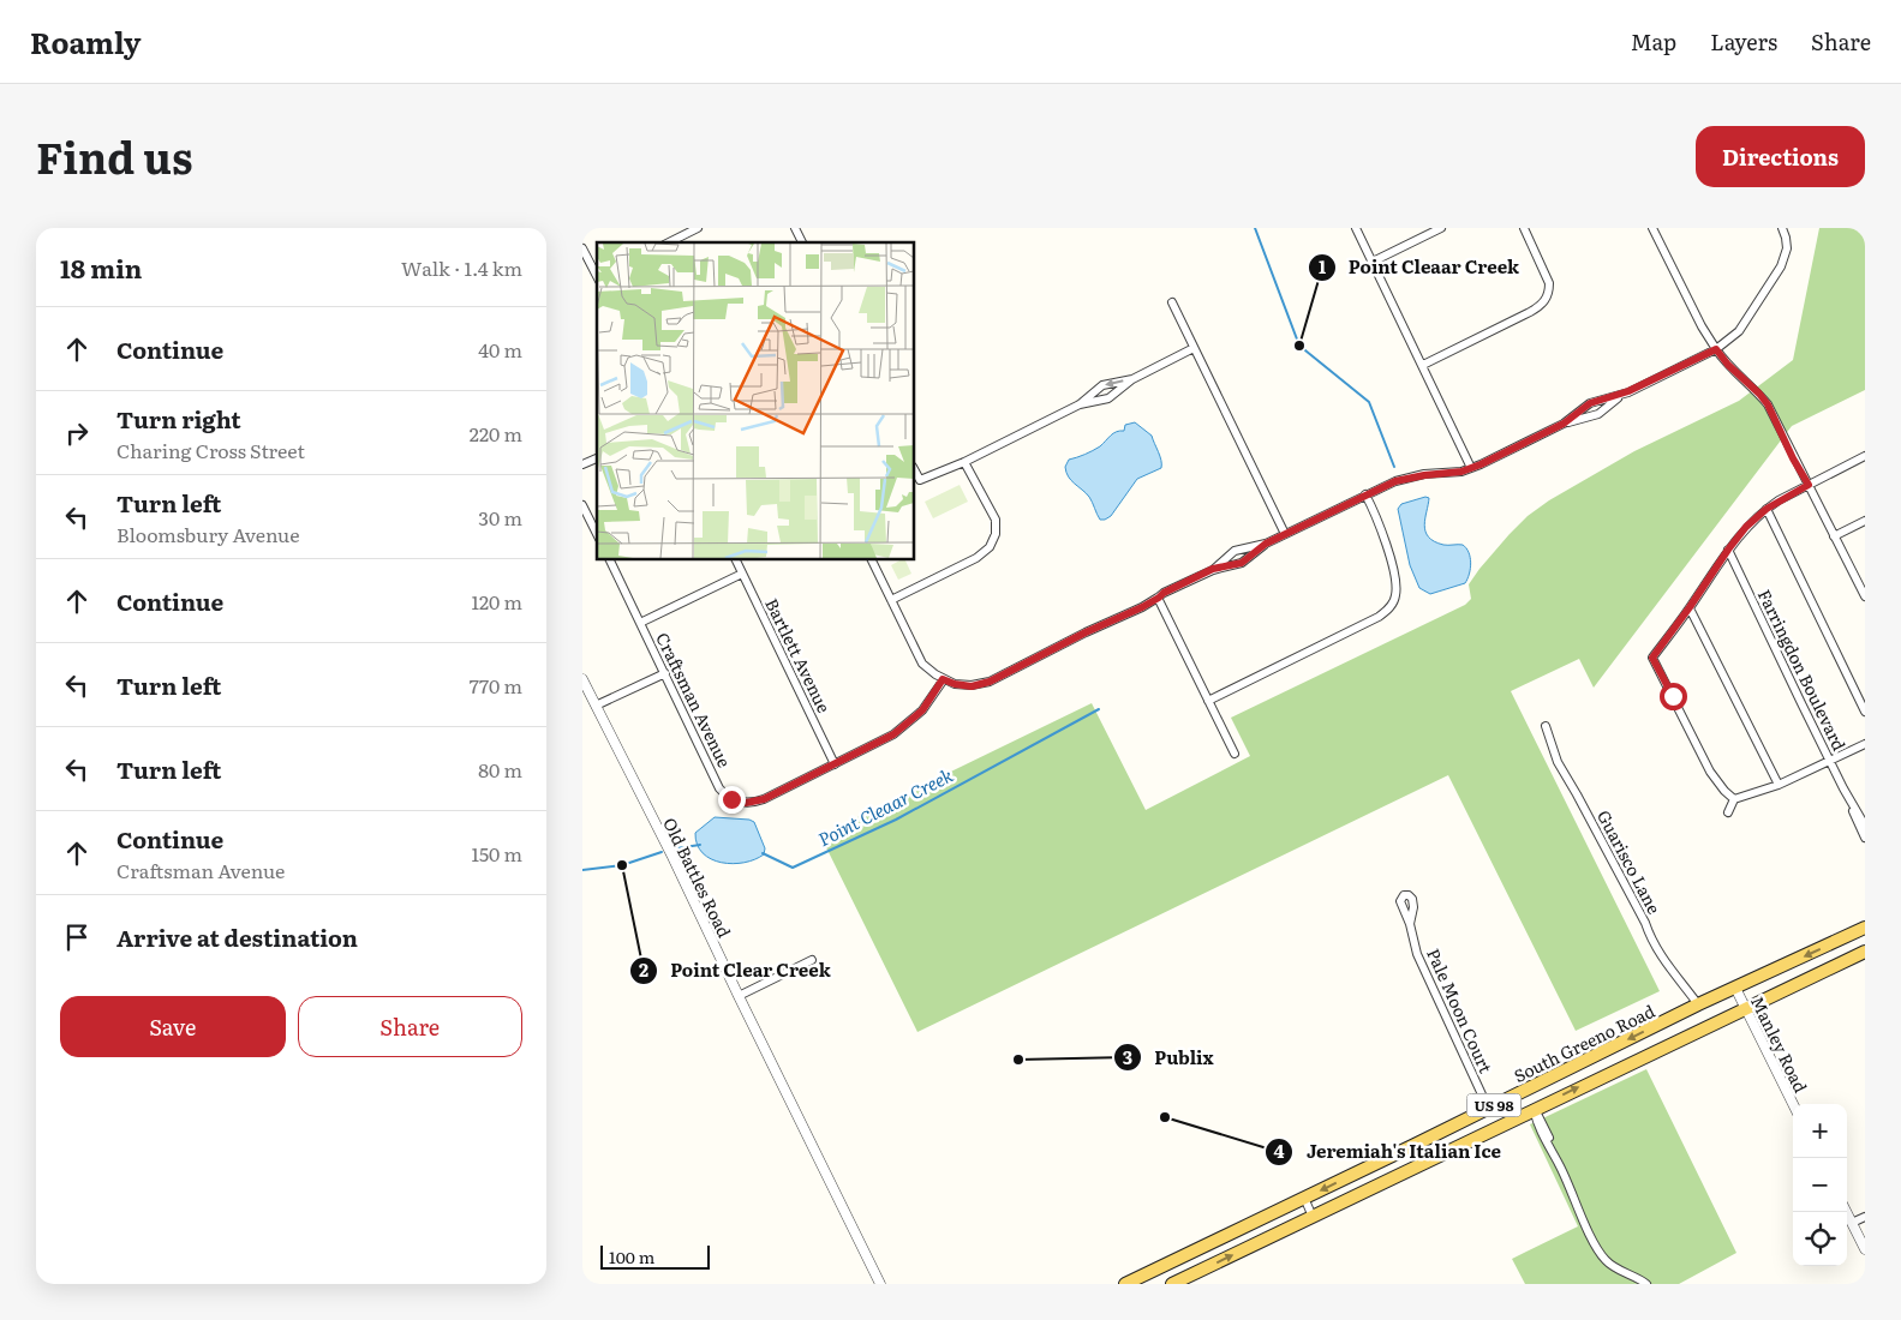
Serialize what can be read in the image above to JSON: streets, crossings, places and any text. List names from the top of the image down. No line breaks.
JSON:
{"streets":{"main road":["South Greeno Road","US 98"],"street":["Bartlett Avenue","Farringdon Boulevard","Craftsman Avenue","Guarisco Lane","Old Battles Road","Pale Moon Court","Manley Road"]},"crossings":[["Bartlett Avenue","Craftsman Avenue"],["Guarisco Lane","South Greeno Road"],["Pale Moon Court","South Greeno Road"],["South Greeno Road","Manley Road"],["Manley Road","US 98"]],"water":["Point Cleaar Creek"],"places":["Point Cleaar Creek","Point Clear Creek","Publix","Jeremiah's Italian Ice"],"scale_bar":"100 m","page":{"header":"Roamly","nav":["Map","Layers","Share"],"title":"Find us","buttons":["Directions",["Save","Share"]],"heading":["18 min","Walk · 1.4 km"],"list":[["Continue","40 m"],["Turn right","Charing Cross Street","220 m"],["Turn left","Bloomsbury Avenue","30 m"],["Continue","120 m"],["Turn left","770 m"],["Turn left","80 m"],["Continue","Craftsman Avenue","150 m"],"Arrive at destination"],"map_buttons":["+","−"],"scale":"100 m"}}
